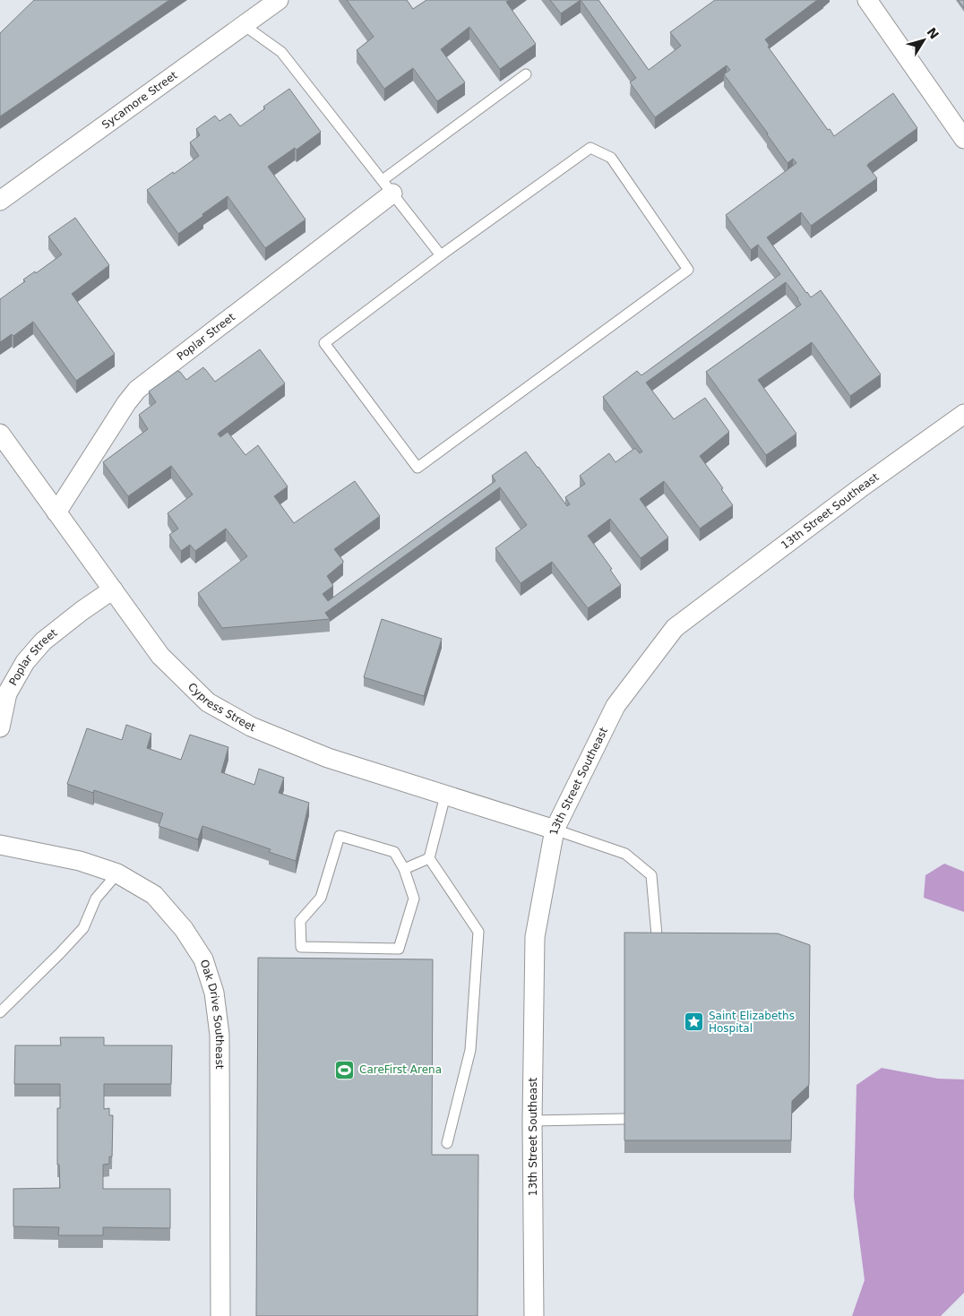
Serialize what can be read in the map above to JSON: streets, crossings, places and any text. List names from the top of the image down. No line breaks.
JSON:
{"streets":{"street":["Sycamore Street","Poplar Street","13th Street Southeast","Cypress Street","Oak Drive Southeast"]},"crossings":[["Poplar Street","Cypress Street"],["13th Street Southeast","Cypress Street"]],"places":{"place":["Saint Elizabeths Hospital"],"sports":["CareFirst Arena"]},"north":"top right"}
